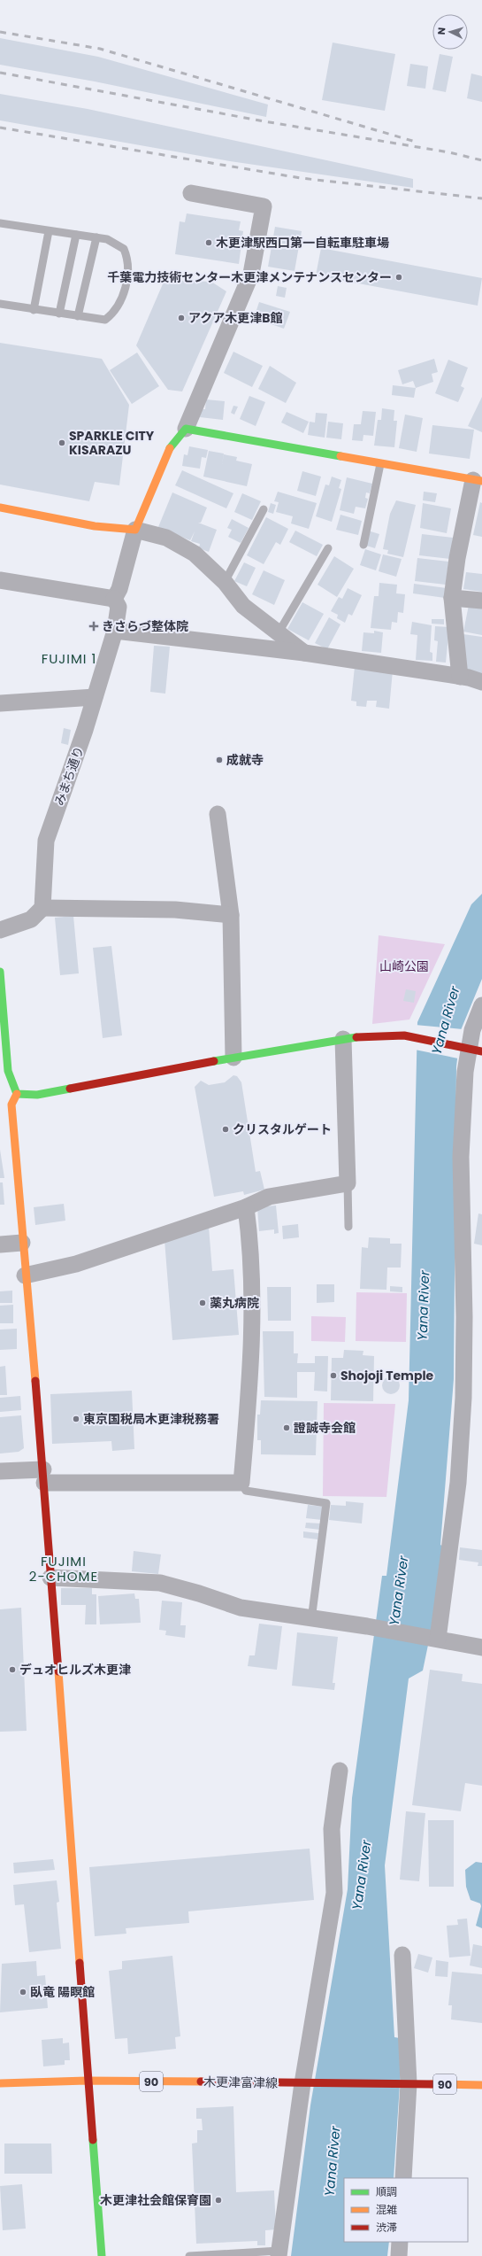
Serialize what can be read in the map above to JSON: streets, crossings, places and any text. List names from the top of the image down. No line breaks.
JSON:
{"streets":{"street":["みまち通り","90","木更津富津線"]},"districts":["FUJIMI 1","FUJIMI 2-CHOME"],"water":["Yana River"],"parks":["山崎公園"],"places":{"other":["木更津駅西口第一自転車駐車場","千葉電力技術センター木更津メンテナンスセンター","アクア木更津B館","SPARKLE CITY KISARAZU","成就寺","クリスタルゲート","薬丸病院","Shojoji Temple","東京国税局木更津税務署","證誠寺会館","デュオヒルズ木更津","臥竜 陽瞑館","木更津社会館保育園"],"health":["きさらづ整体院"]},"legend":["順調","混雑","渋滞"],"north":"left"}
